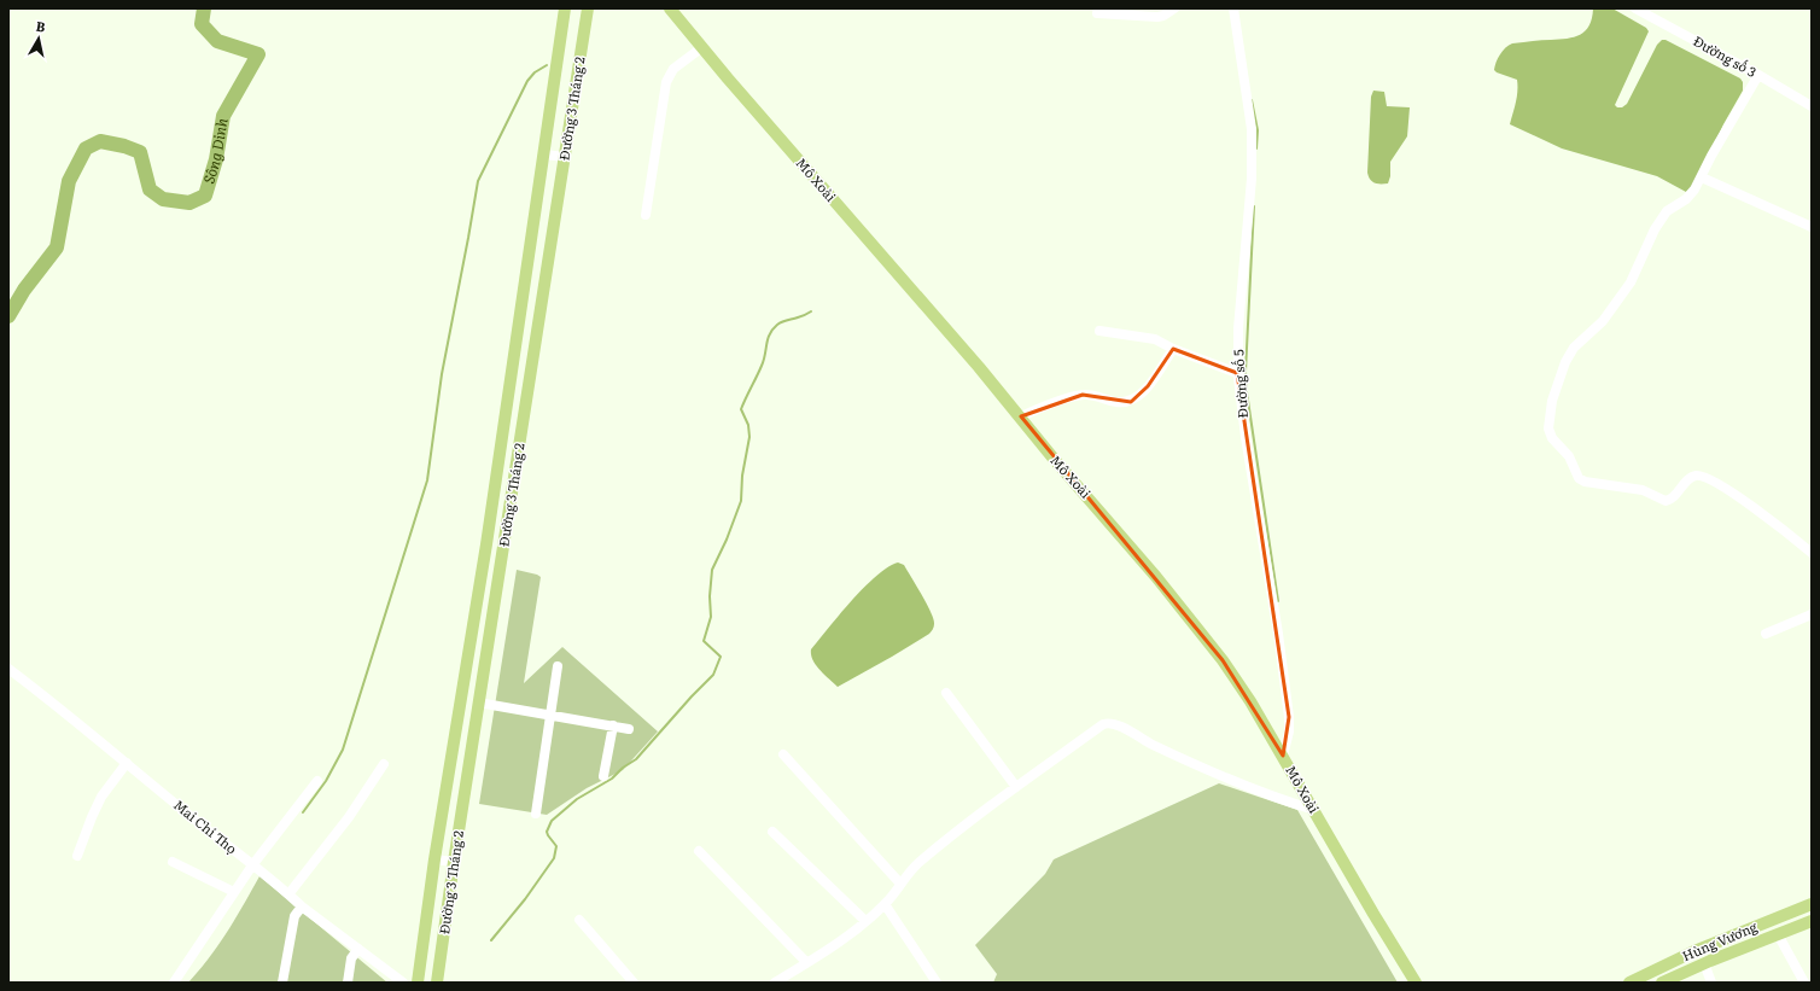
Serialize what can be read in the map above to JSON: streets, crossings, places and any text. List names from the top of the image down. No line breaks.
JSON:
{"streets":{"main road":["Đường 3 Tháng 2","Mô Xoài","Hùng Vương"],"street":["Đường số 3","Đường số 5","Mai Chí Thọ"]},"crossings":[["Mô Xoài","Đường số 5"]],"water":["Sông Dinh"],"north":"top"}
